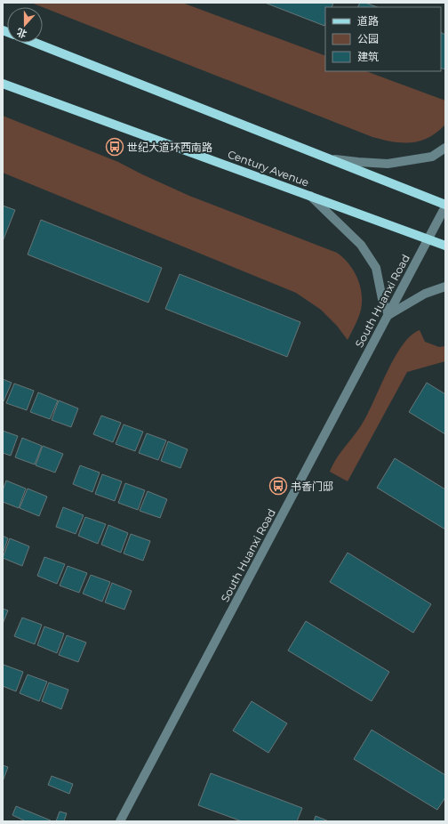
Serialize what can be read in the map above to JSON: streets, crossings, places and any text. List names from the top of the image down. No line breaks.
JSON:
{"streets":{"main road":["Century Avenue"],"street":["South Huanxi Road"]},"crossings":[["Century Avenue","South Huanxi Road"]],"places":{"bus stop":["世纪大道环西南路","书香门邸"]},"legend":["道路","公园","建筑"],"north":"bottom"}
